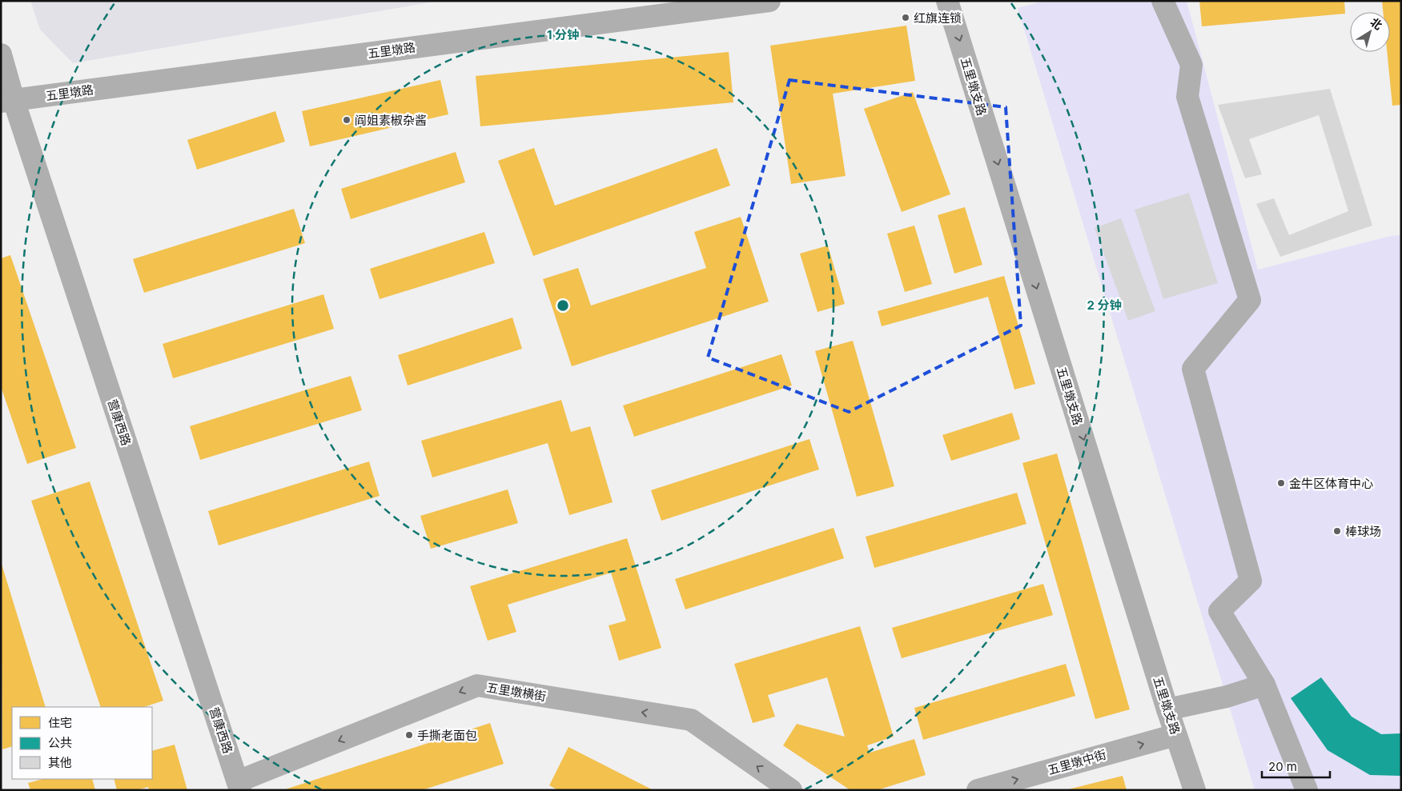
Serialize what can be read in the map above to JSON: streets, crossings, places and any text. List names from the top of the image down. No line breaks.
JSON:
{"streets":{"street":["五里墩路","五里墩支路","营康西路","五里墩横街","五里墩中街"]},"crossings":[["五里墩路","营康西路"],["五里墩支路","五里墩中街"],["营康西路","五里墩横街"]],"one_way":["五里墩横街","五里墩中街"],"places":["红旗连锁","阎姐素椒杂酱","金牛区体育中心","棒球场","手撕老面包"],"legend":["住宅","公共","其他"],"scale_bar":"20 m","north":"top right","rings":["1 分钟","2 分钟"]}
